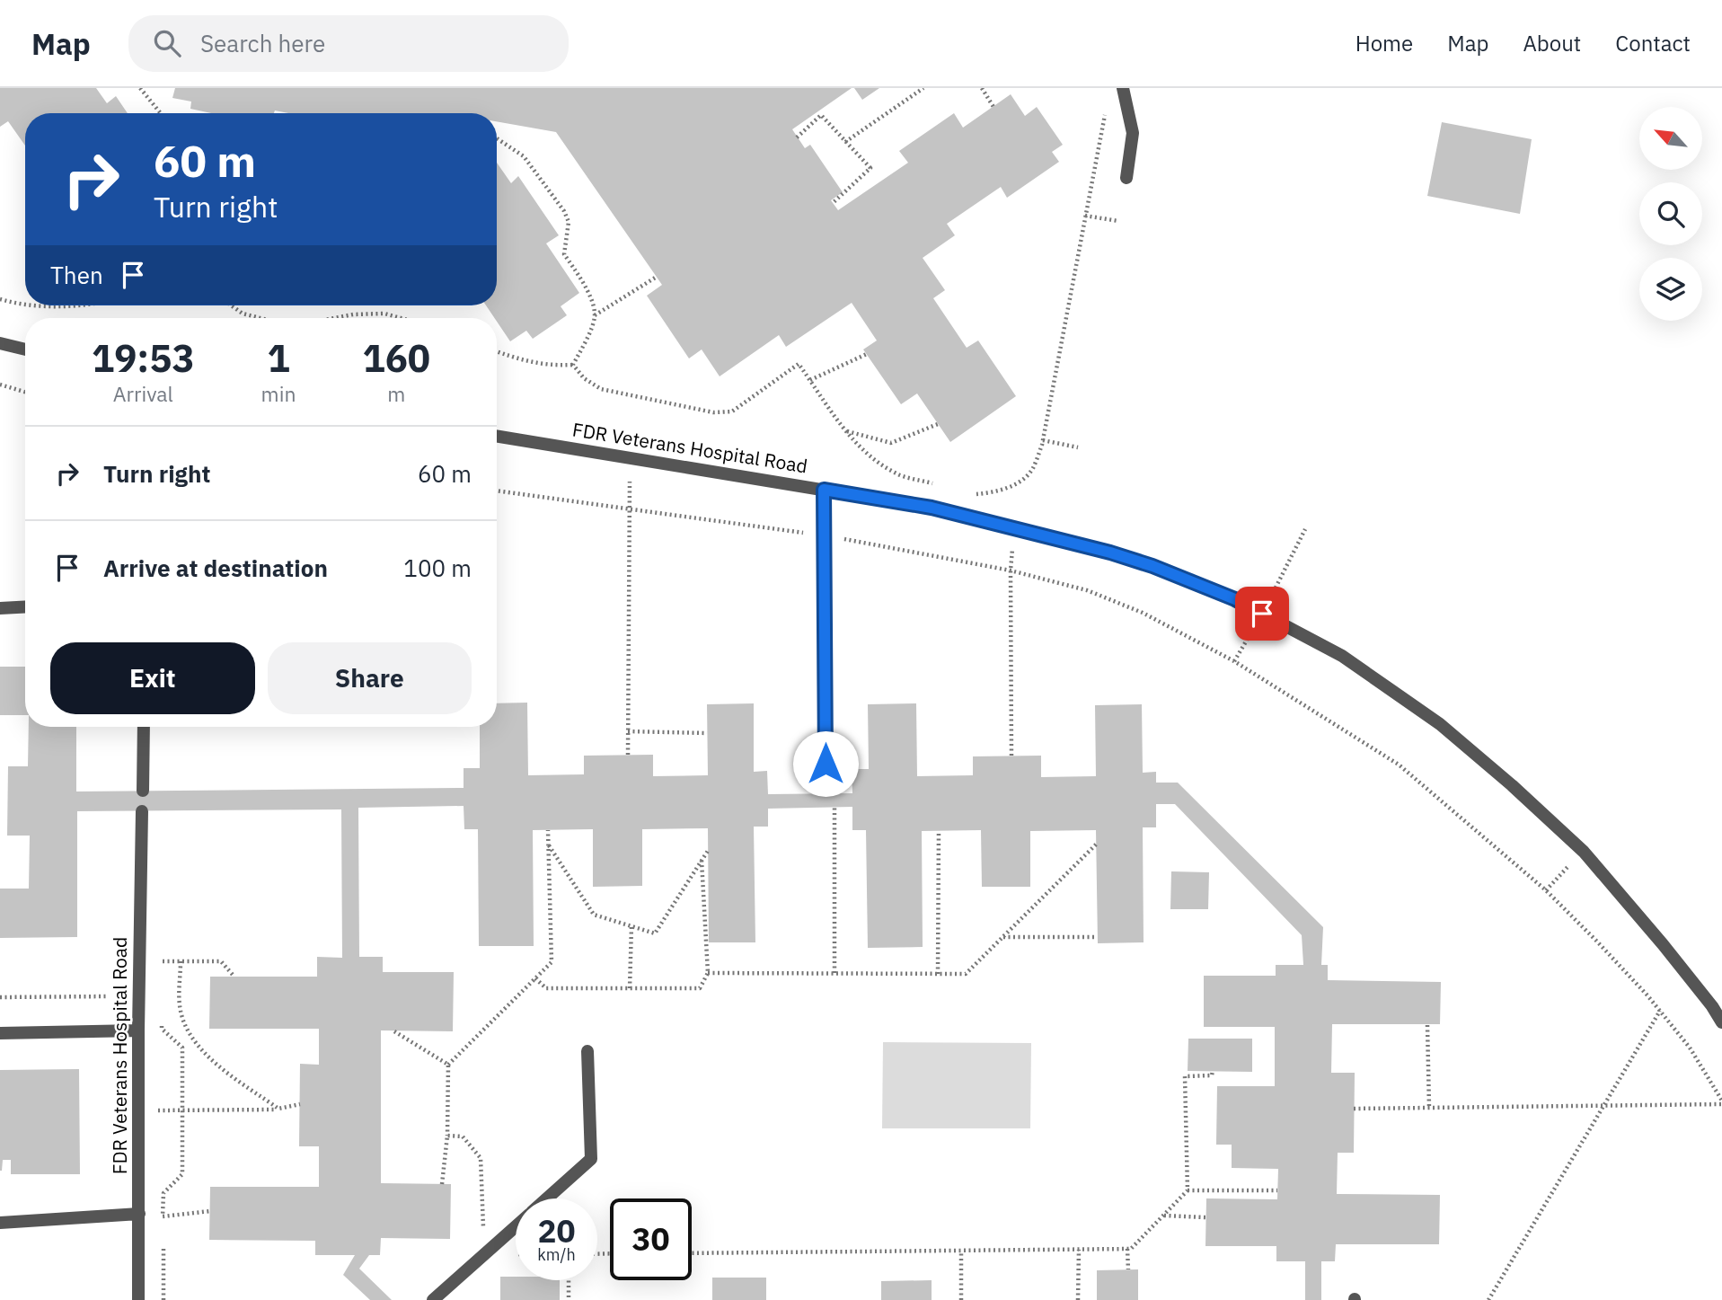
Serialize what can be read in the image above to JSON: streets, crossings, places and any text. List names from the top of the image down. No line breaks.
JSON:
{"streets":{"street":["FDR Veterans Hospital Road"]},"north":"top left","page":{"header":"Map","search":"Search here","nav":["Home","Map","About","Contact"],"turn":["60 m","Turn right"],"then":"Then","eta":["19:53","Arrival","1","min","160","m"],"list":[{"name":"Turn right","value":"60 m"},{"name":"Arrive at destination","value":"100 m"}],"buttons":["Exit","Share"],"speed":"20 km/h","limit":"30"}}
